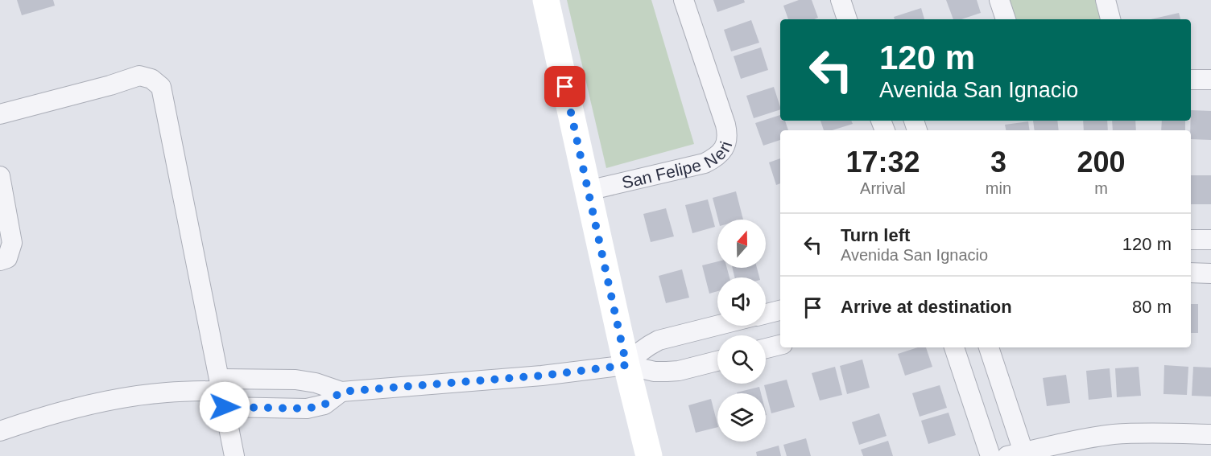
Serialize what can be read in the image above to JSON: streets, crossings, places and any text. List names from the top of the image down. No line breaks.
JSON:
{"streets":{"street":["San Felipe Neri"]},"north":"top","page":{"turn":["120 m","Avenida San Ignacio"],"eta":["17:32","Arrival","3","min","200","m"],"list":[{"name":"Turn left","note":"Avenida San Ignacio","value":"120 m"},{"name":"Arrive at destination","value":"80 m"}]}}
